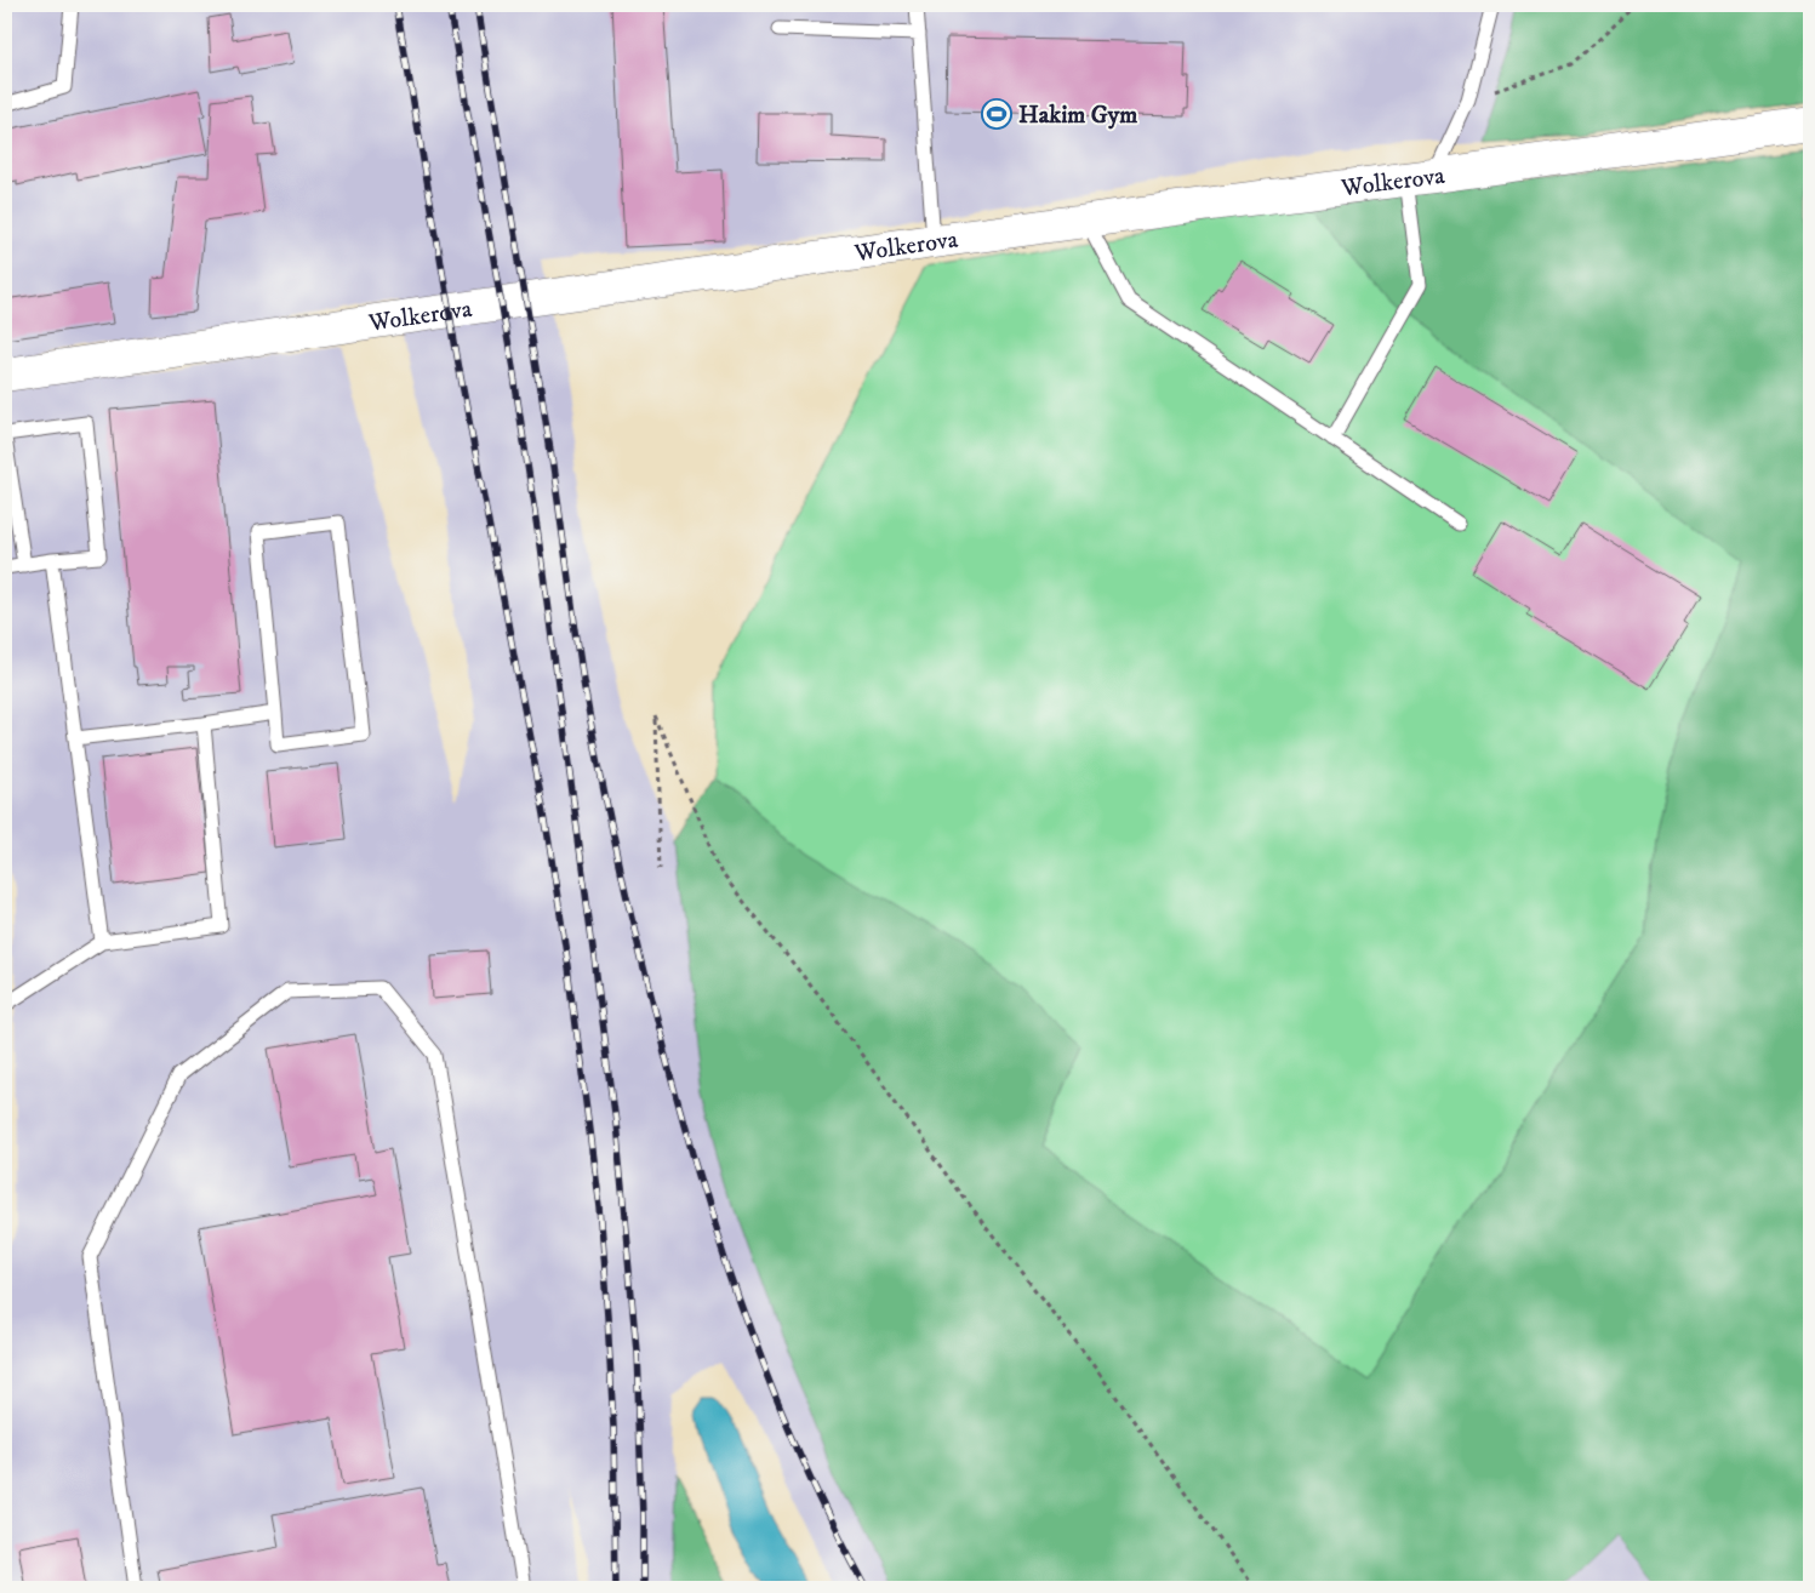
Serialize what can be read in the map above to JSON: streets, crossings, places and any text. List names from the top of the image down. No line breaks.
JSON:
{"streets":{"main road":["Wolkerova"]},"places":{"sports":["Hakim Gym"]}}
